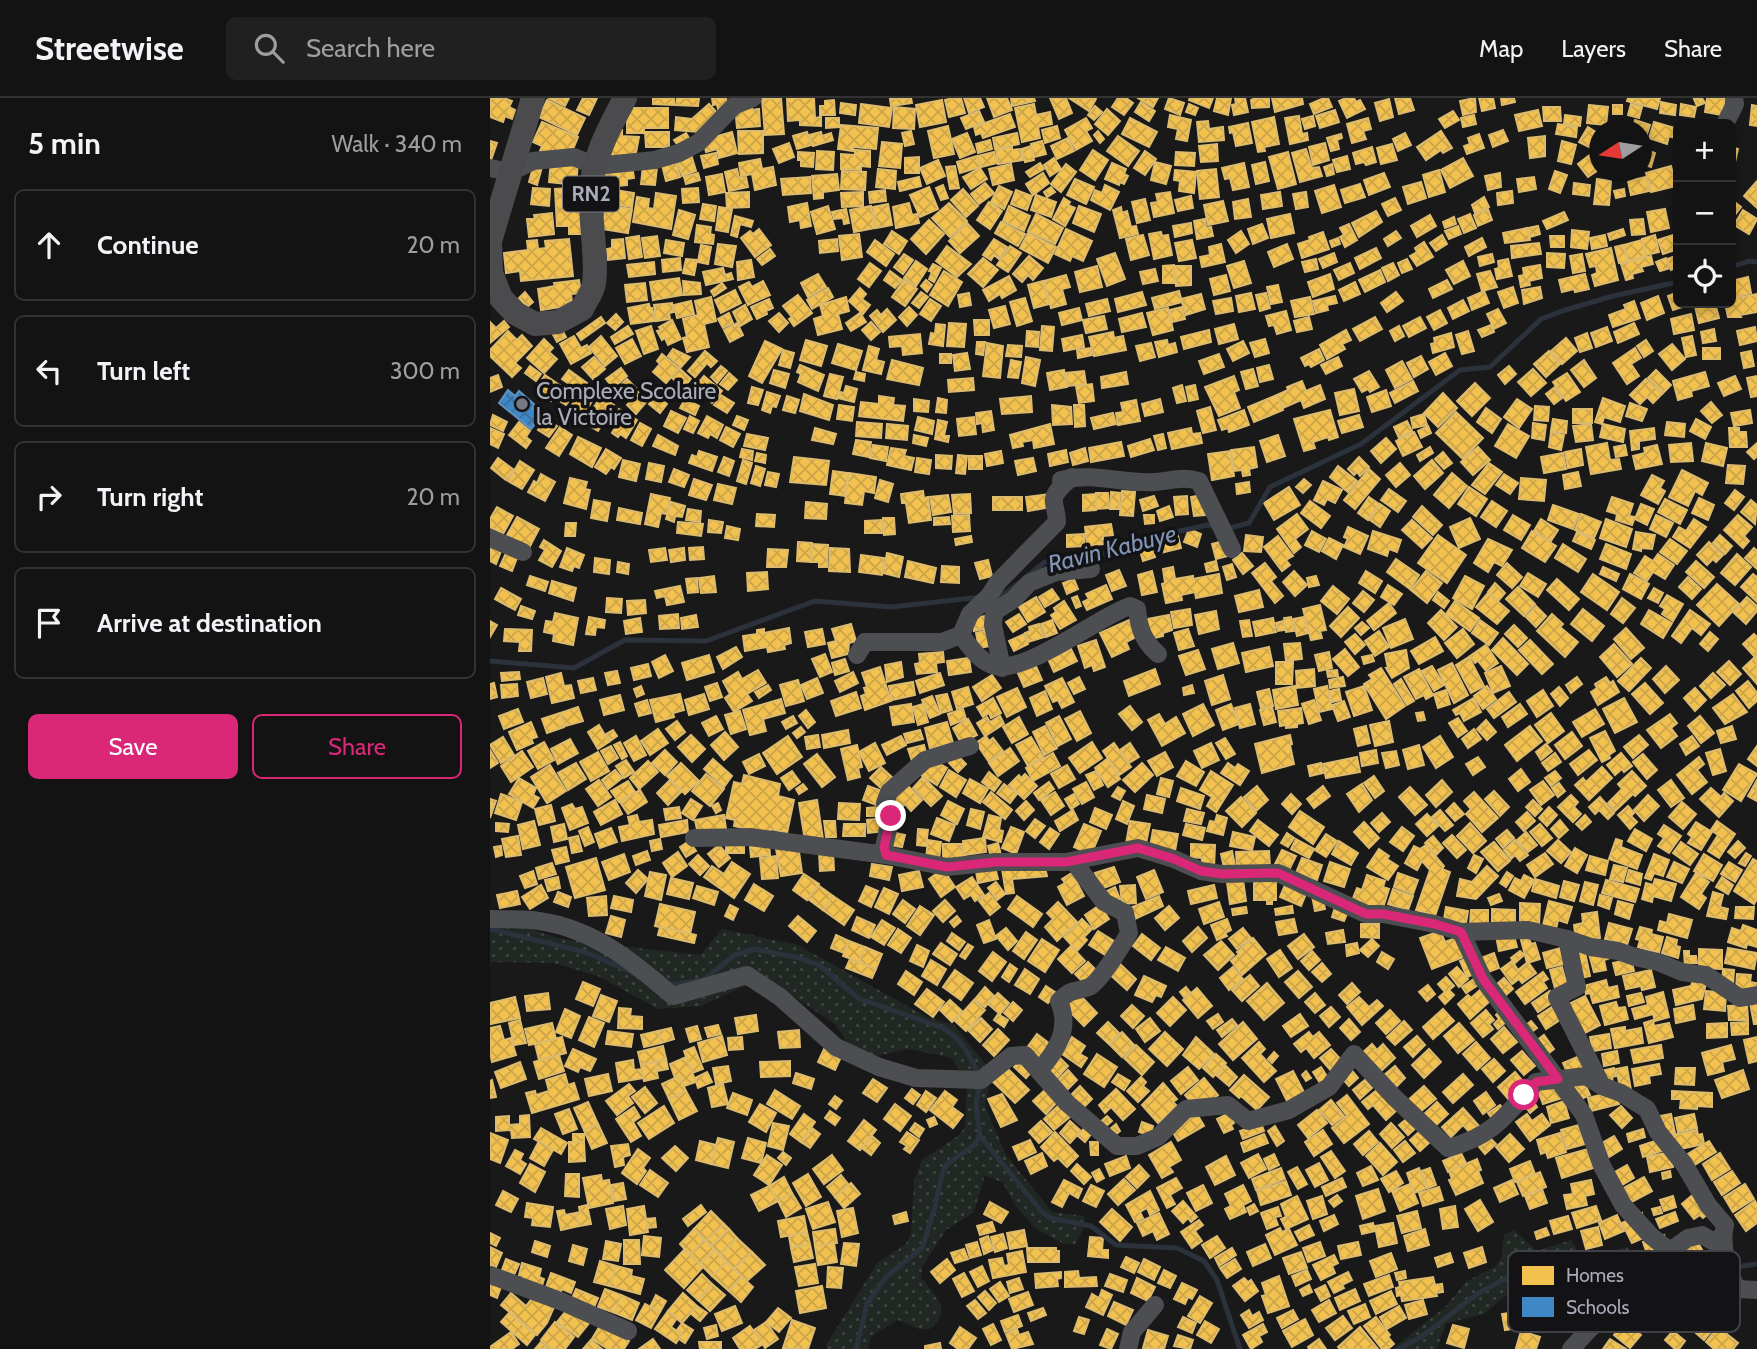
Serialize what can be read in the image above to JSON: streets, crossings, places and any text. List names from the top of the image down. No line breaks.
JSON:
{"streets":{"highway":["RN2"]},"water":["Ravin Kabuye"],"places":["Complexe Scolaire la Victoire"],"legend":["Homes","Schools"],"north":"left","page":{"header":"Streetwise","search":"Search here","nav":["Map","Layers","Share"],"heading":["5 min","Walk · 340 m"],"map_buttons":["+","−"],"list":[["Continue","20 m"],["Turn left","300 m"],["Turn right","20 m"],"Arrive at destination"],"buttons":["Save","Share"]}}
